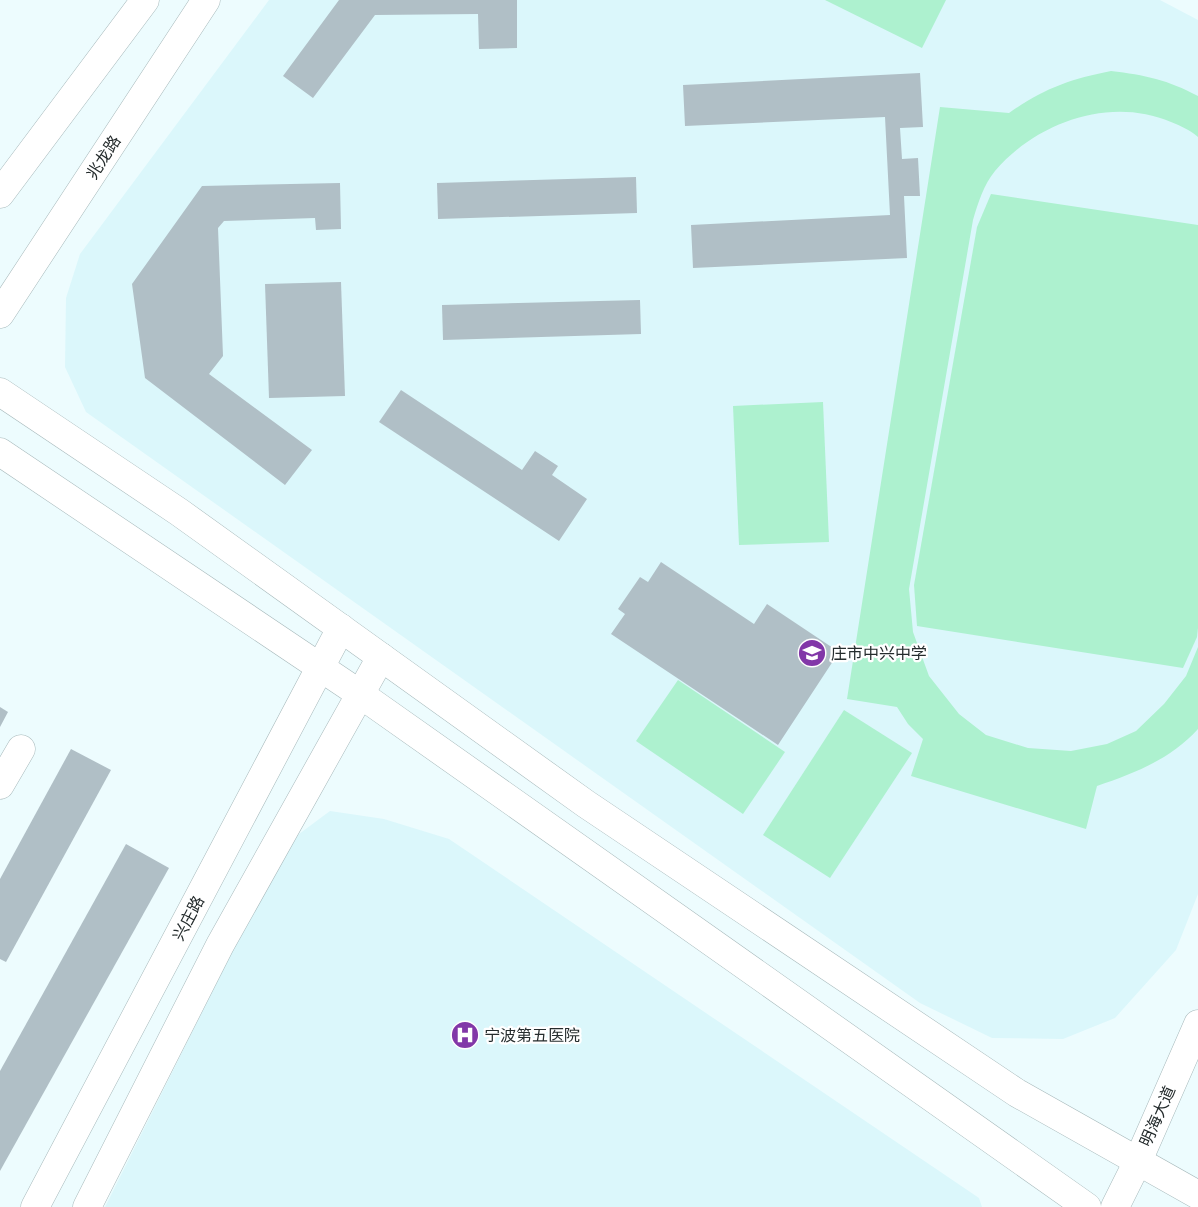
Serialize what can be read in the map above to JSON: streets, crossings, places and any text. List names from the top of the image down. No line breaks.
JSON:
{"streets":{"street":["兆龙路","兴庄路","明海大道"]},"places":{"school or university":["庄市中兴中学"],"hospital":["宁波第五医院"]}}
